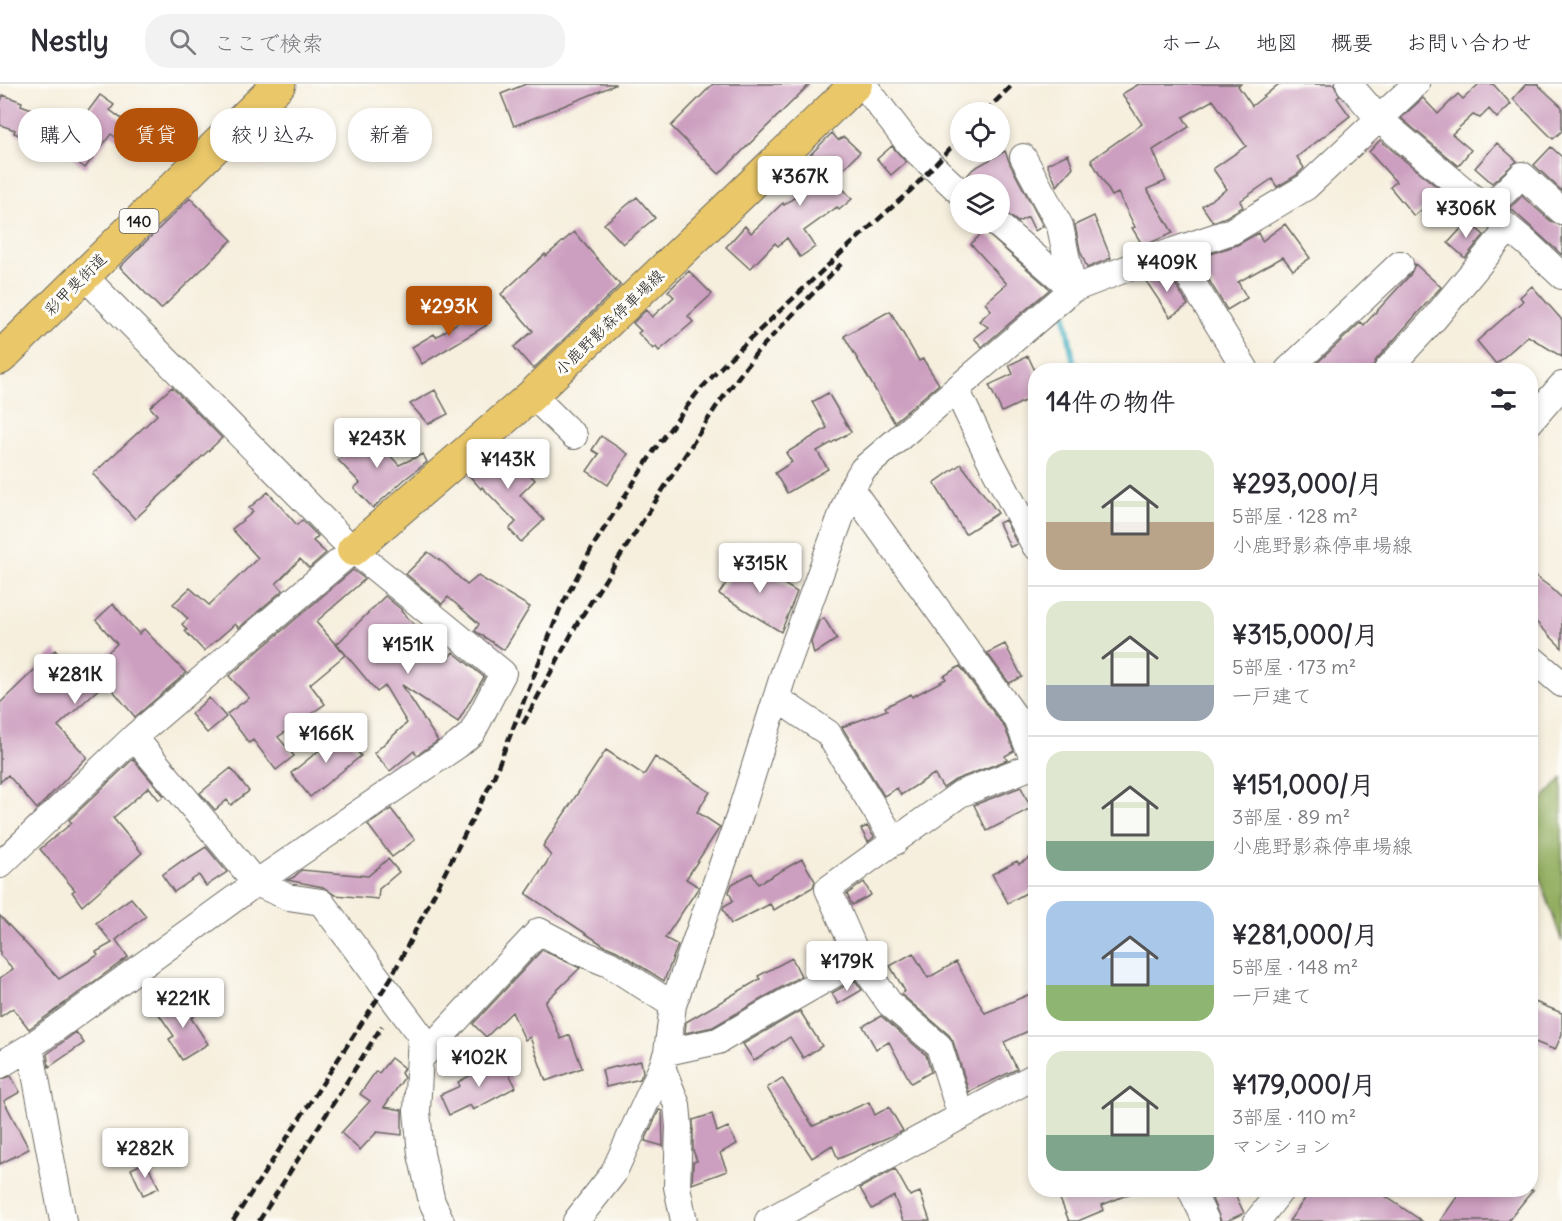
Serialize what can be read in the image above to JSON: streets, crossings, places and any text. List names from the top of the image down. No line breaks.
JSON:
{"streets":{"highway":["140","彩甲斐街道"],"main road":["小鹿野影森停車場線"]},"page":{"header":"Nestly","search":"ここで検索","nav":["ホーム","地図","概要","お問い合わせ"],"chip":["購入","賃貸","絞り込み","新着"],"price":["¥367K","¥306K","¥409K","¥293K","¥243K","¥143K","¥315K","¥151K","¥281K","¥166K","¥179K","¥221K","¥102K","¥282K"],"heading":"14件の物件","list":[{"name":"¥293,000/月","note":"5部屋 · 128 m² · 小鹿野影森停車場線"},{"name":"¥315,000/月","note":"5部屋 · 173 m² · 一戸建て"},{"name":"¥151,000/月","note":"3部屋 · 89 m² · 小鹿野影森停車場線"},{"name":"¥281,000/月","note":"5部屋 · 148 m² · 一戸建て"},{"name":"¥179,000/月","note":"3部屋 · 110 m² · マンション"}]}}
